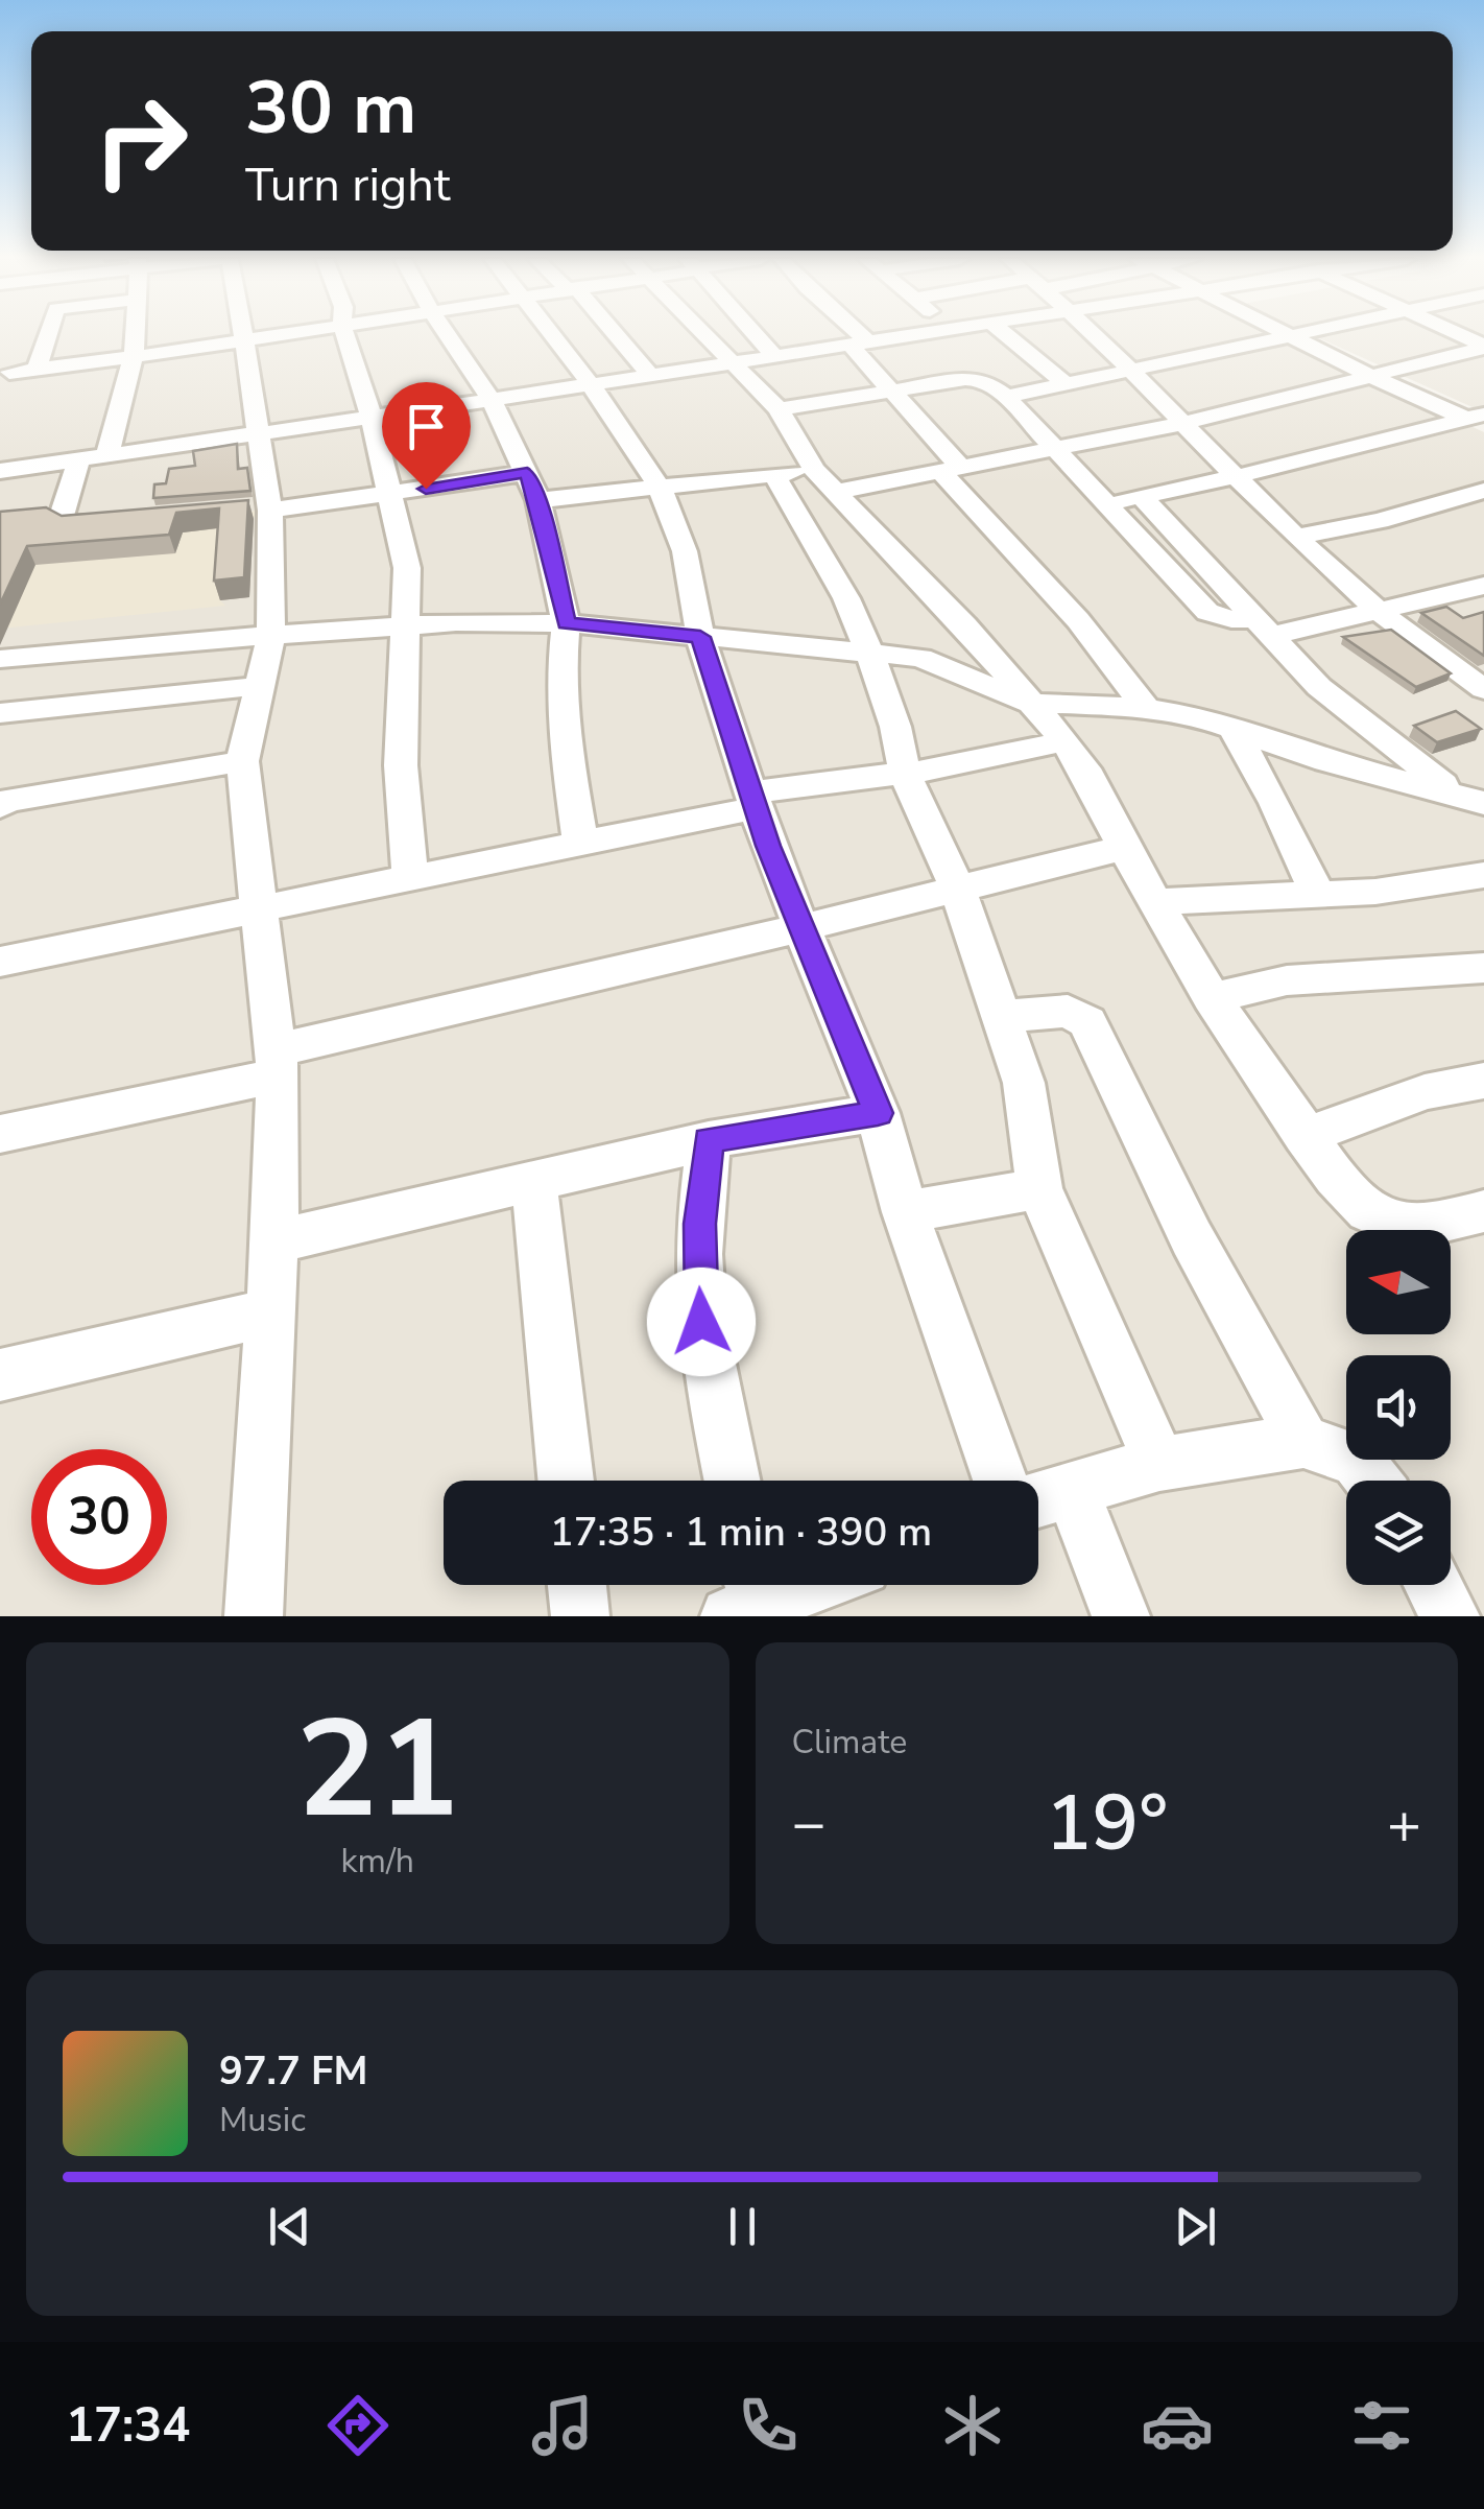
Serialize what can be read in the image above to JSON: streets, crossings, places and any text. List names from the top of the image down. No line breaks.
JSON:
{"north":"left","page":{"turn":["30 m","Turn right"],"limit":"30","trip":"17:35 · 1 min · 390 m","tile":[["21","km/h"],"Climate"],"heat":["−","19°","+"],"song":["97.7 FM","Music"],"tabs":"17:34"}}
